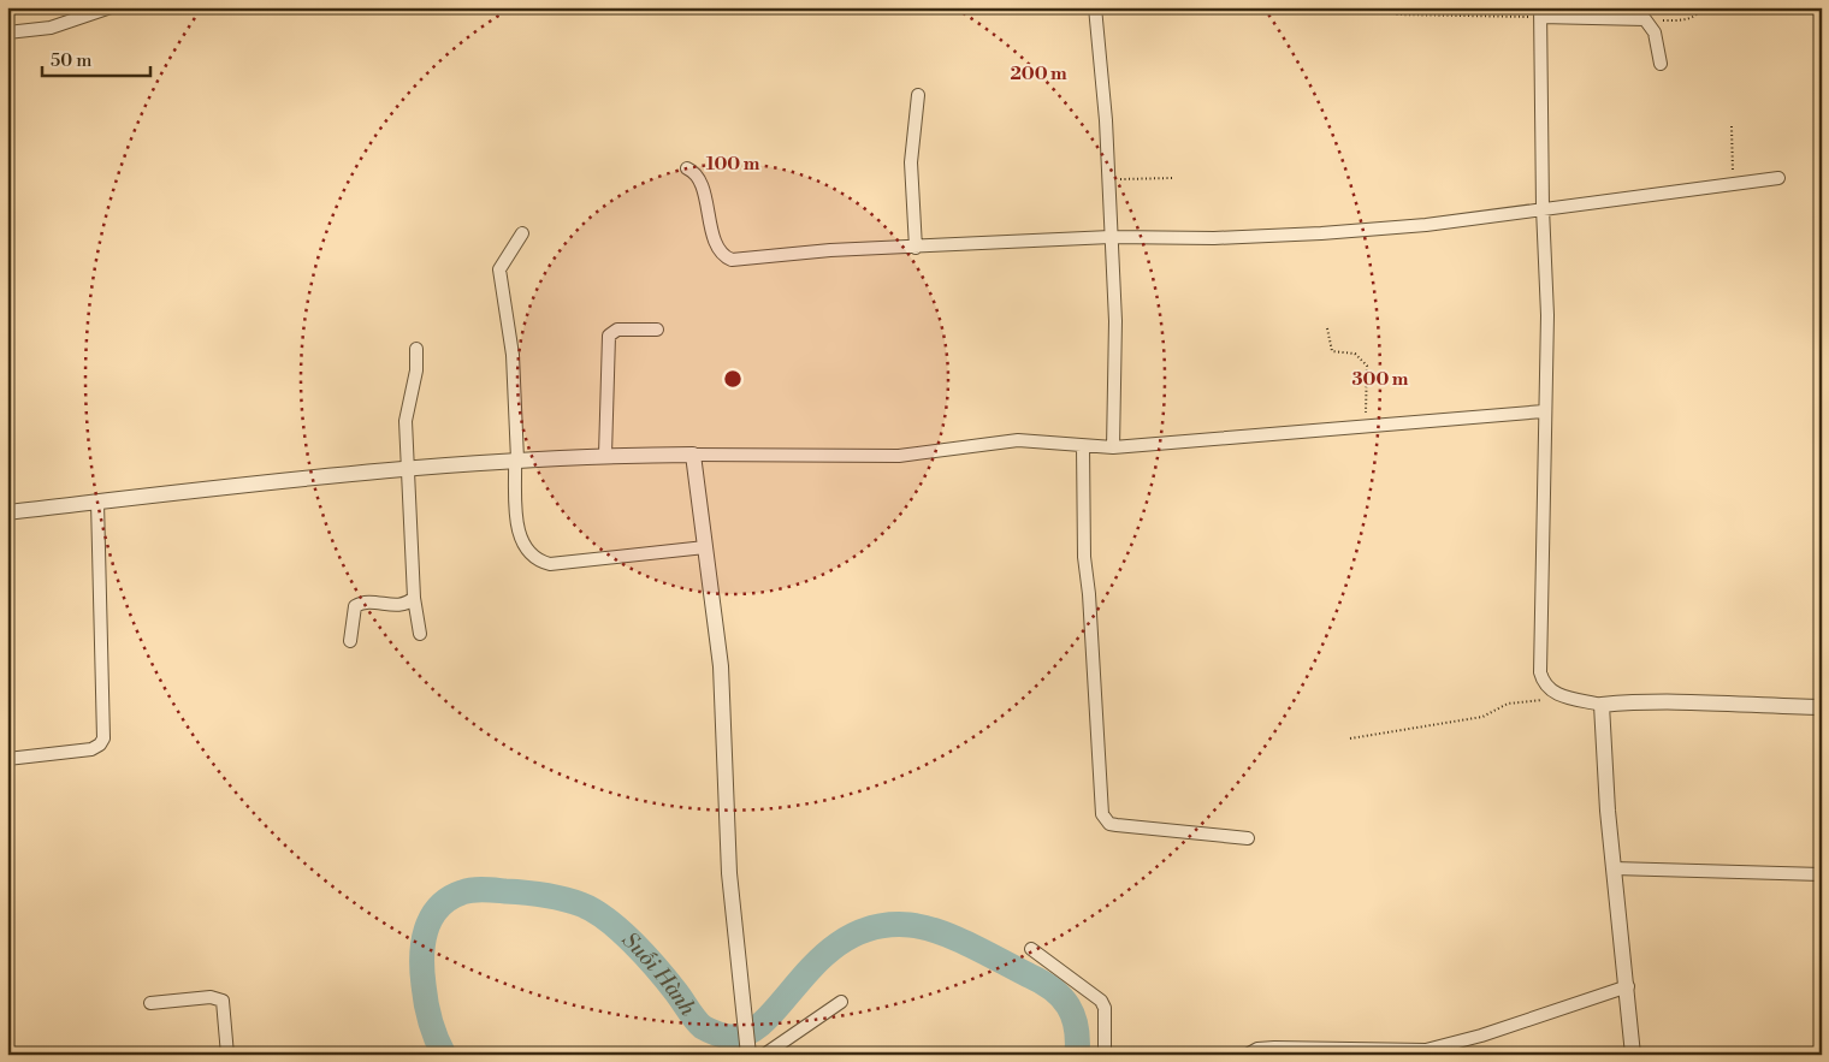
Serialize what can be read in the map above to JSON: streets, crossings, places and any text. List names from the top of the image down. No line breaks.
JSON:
{"water":["Suối Hành"],"scale_bar":"50 m","rings":["200 m","100 m","300 m"]}
